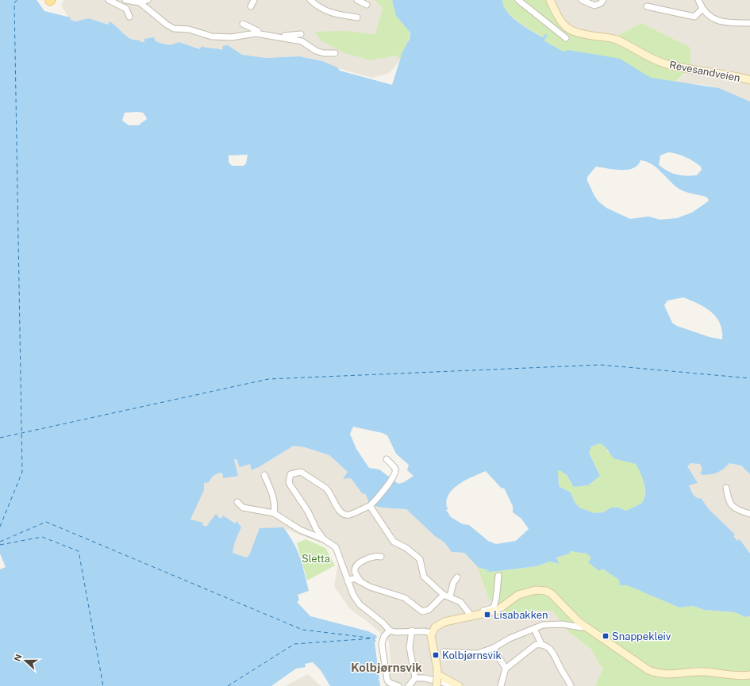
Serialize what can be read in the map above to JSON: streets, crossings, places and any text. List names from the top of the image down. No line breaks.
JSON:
{"streets":{"main road":["Revesandveien"]},"districts":["Kolbjørnsvik"],"parks":["Sletta"],"places":{"transit":["Lisabakken","Snappekleiv","Kolbjørnsvik"]},"north":"left"}
